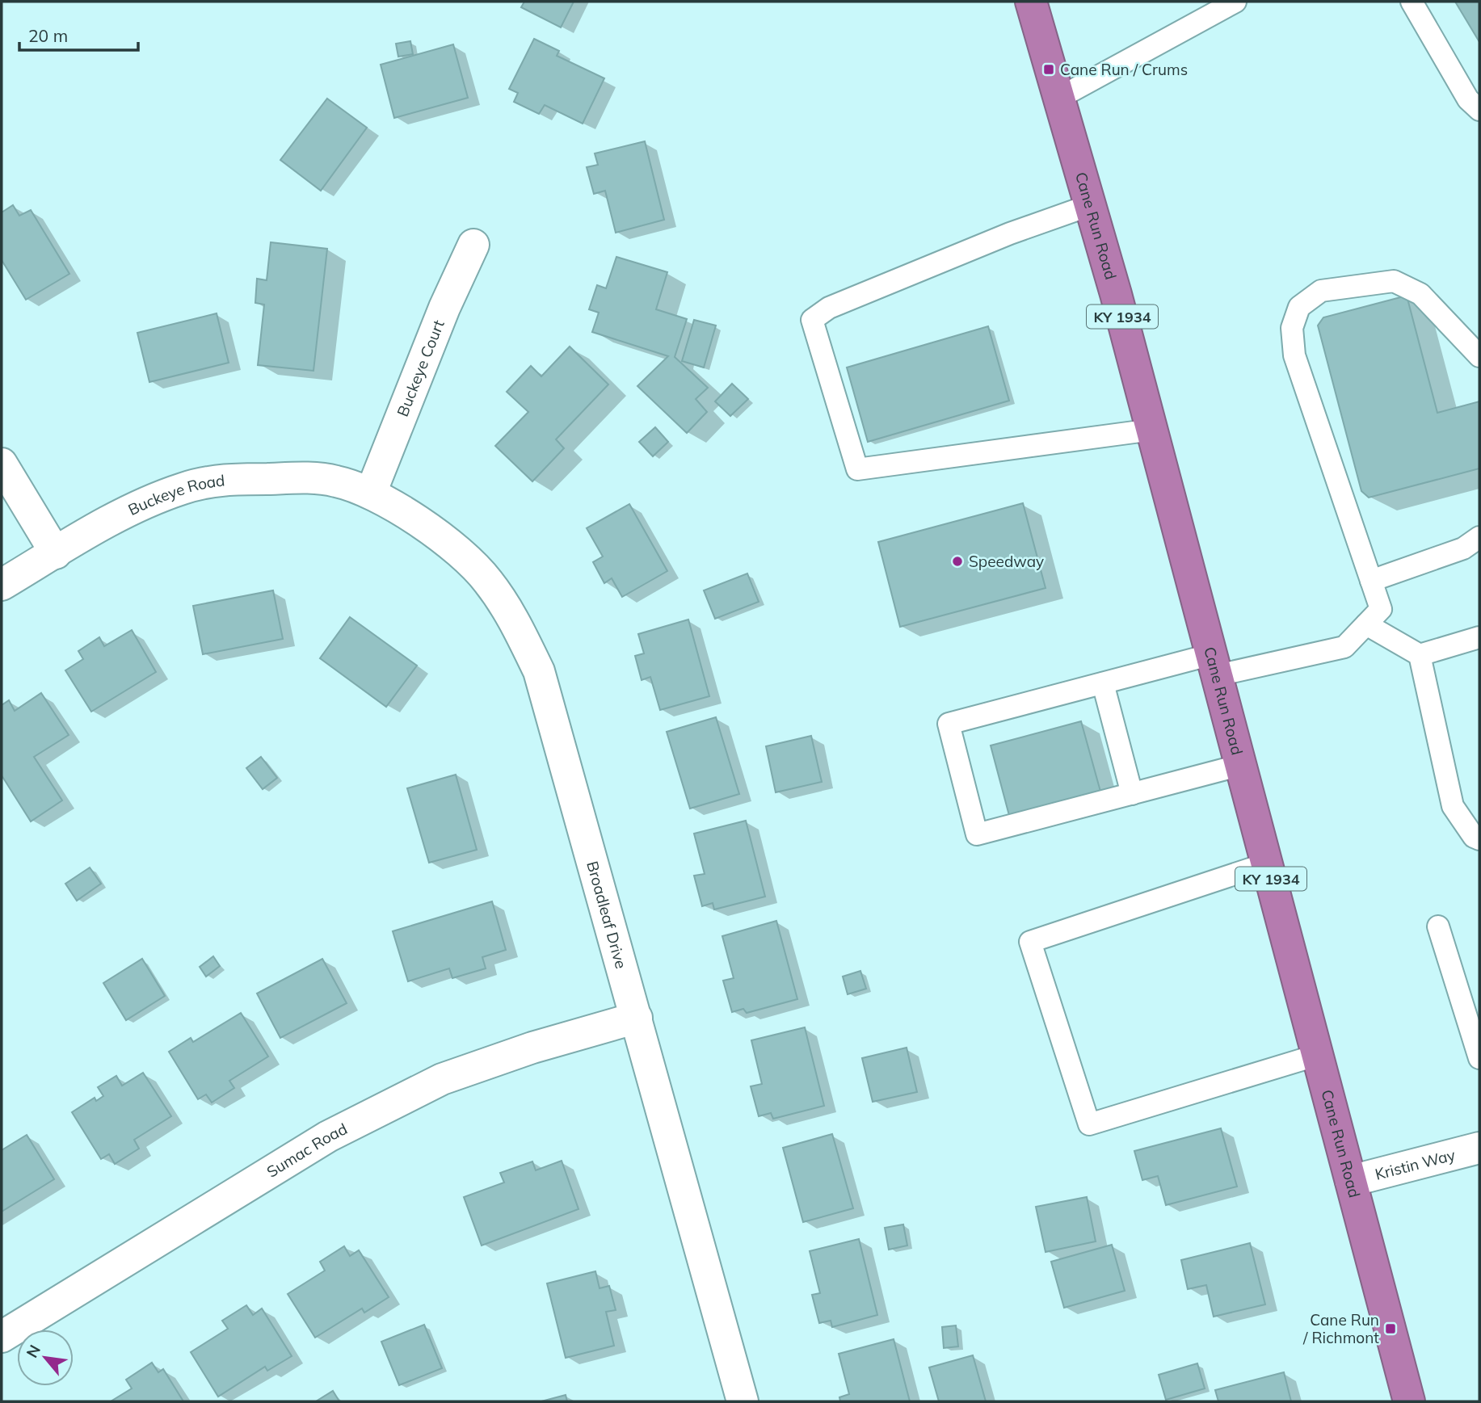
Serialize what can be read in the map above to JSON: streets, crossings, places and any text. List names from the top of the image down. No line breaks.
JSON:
{"streets":{"highway":["Cane Run Road","KY 1934"],"street":["Buckeye Court","Buckeye Road","Broadleaf Drive","Sumac Road","Kristin Way"]},"crossings":[["Cane Run Road","Kristin Way"],["Buckeye Court","Buckeye Road"],["Buckeye Court","Broadleaf Drive"],["Buckeye Road","Broadleaf Drive"],["Broadleaf Drive","Sumac Road"]],"places":{"transit":["Cane Run / Crums","Cane Run / Richmont"],"other":["Speedway"]},"scale_bar":"20 m","north":"top left"}
